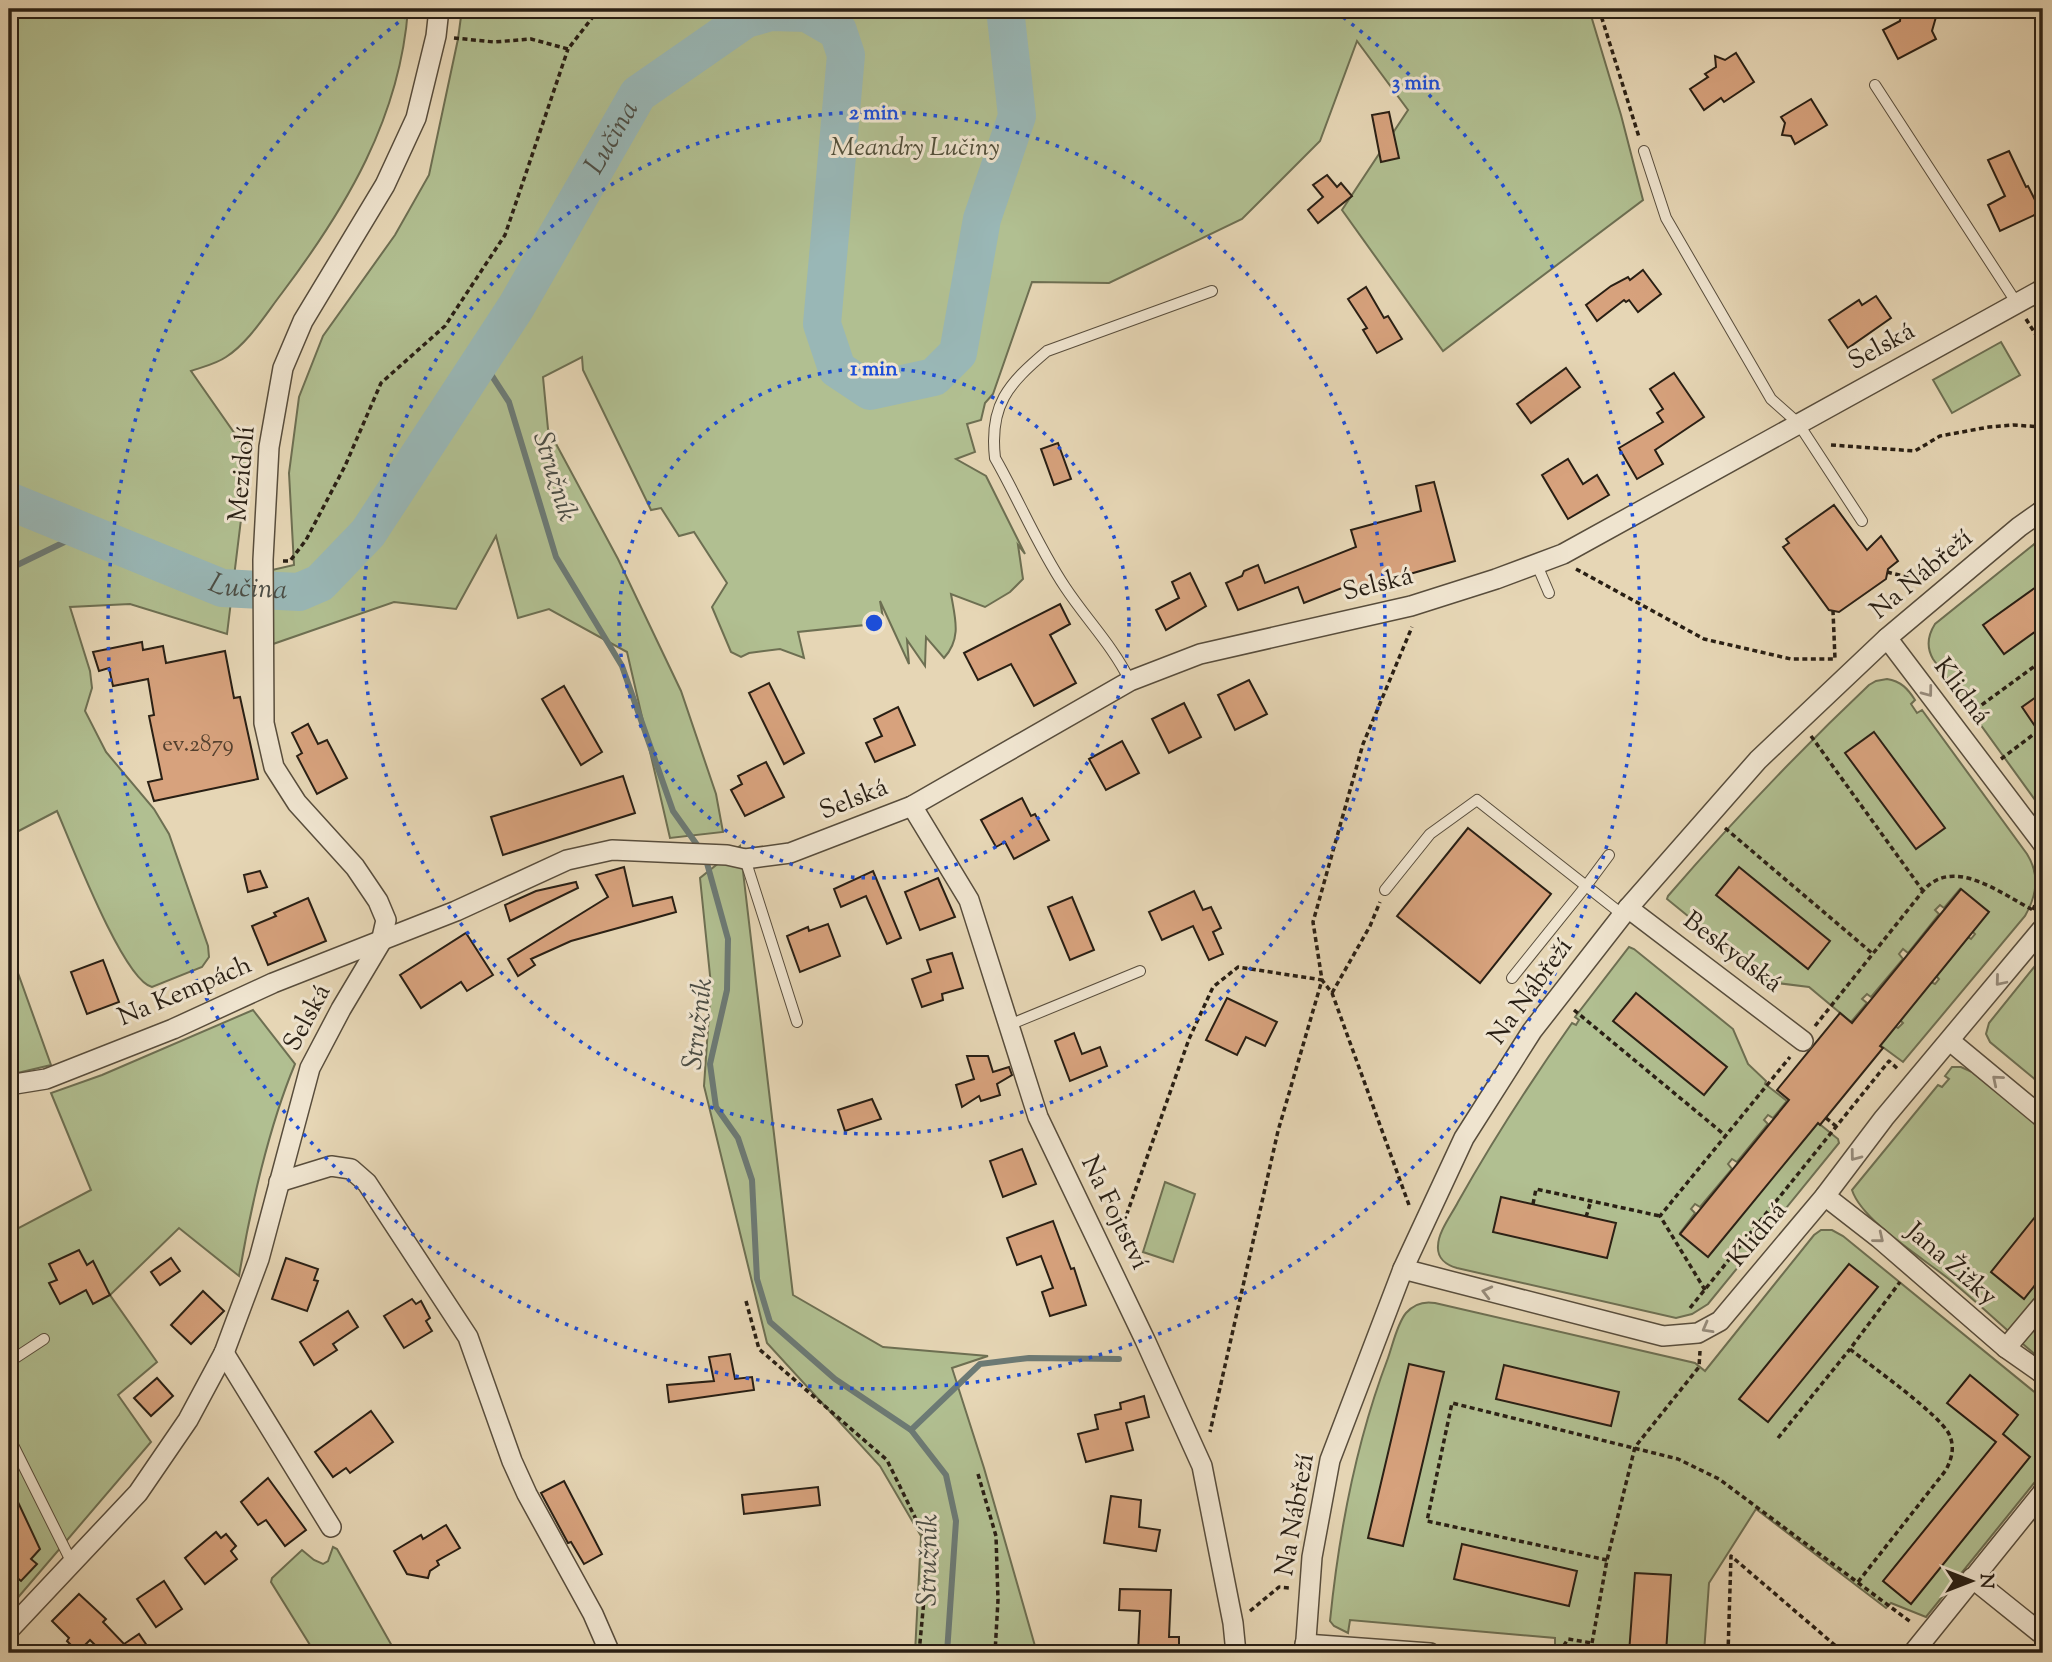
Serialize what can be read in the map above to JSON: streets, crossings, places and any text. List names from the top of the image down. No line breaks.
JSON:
{"streets":{"street":["Selská","Mezidolí","Na Nábřeží","Klidná","Beskydská","Na Kempách","Na Fojtství","Jana Žižky"]},"crossings":[["Selská","Mezidolí"],["Selská","Na Kempách"],["Selská","Na Fojtství"],["Mezidolí","Na Kempách"],["Na Nábřeží","Klidná"],["Na Nábřeží","Beskydská"],["Klidná","Jana Žižky"]],"one_way":["Jana Žižky"],"water":["Lučina","Stružník"],"parks":["Meandry Lučiny"],"house_numbers":["ev.2879"],"north":"right","rings":["3 min","2 min","1 min"]}
